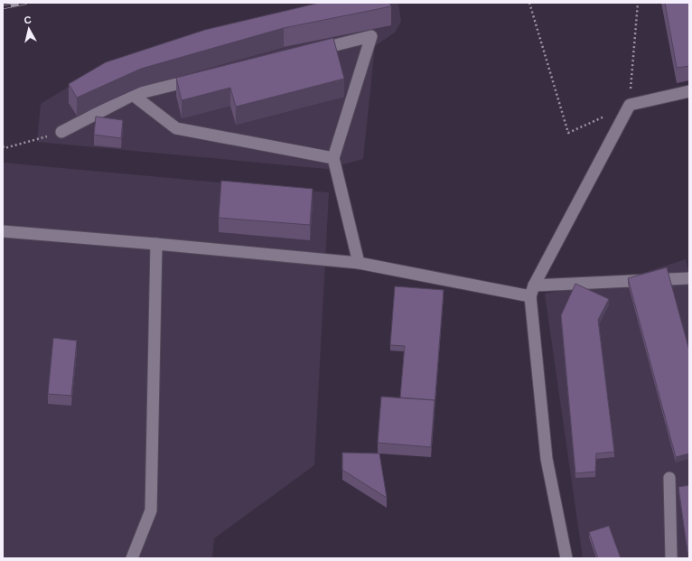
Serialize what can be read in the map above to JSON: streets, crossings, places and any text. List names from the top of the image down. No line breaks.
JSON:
{"north":"top"}
